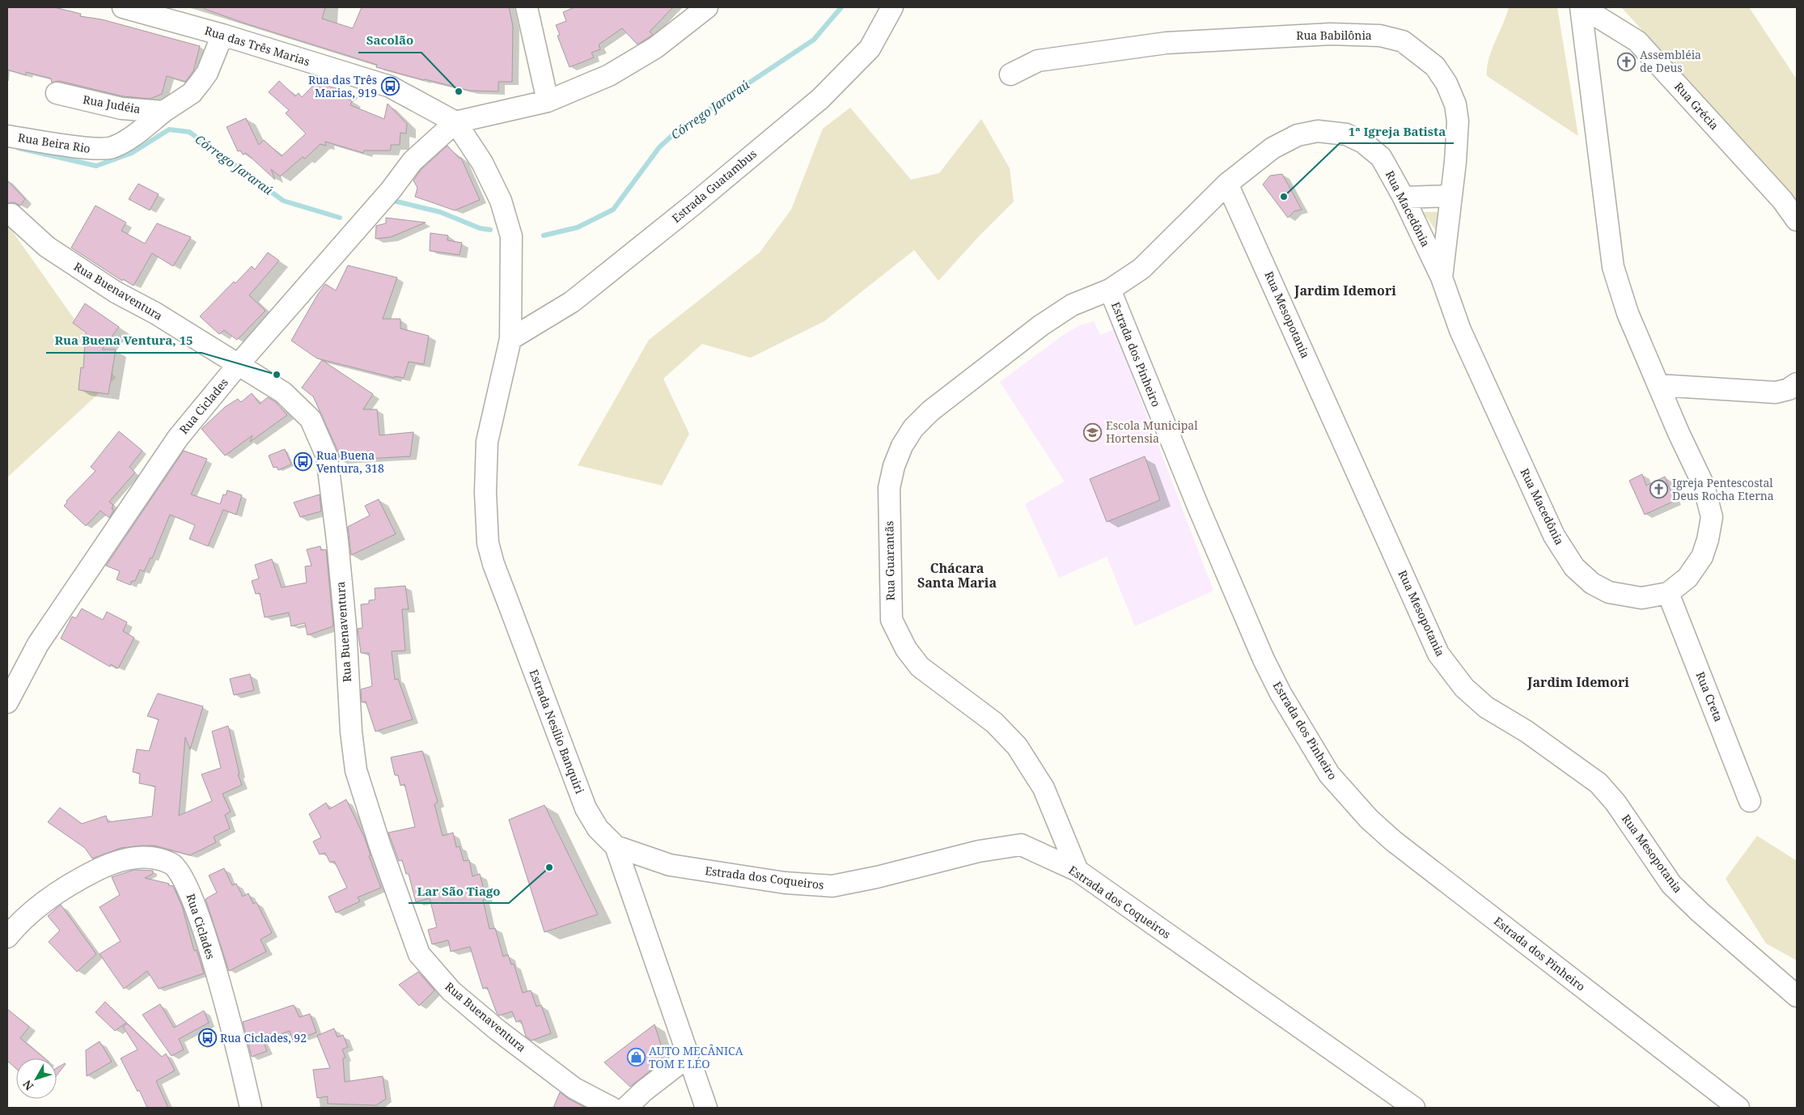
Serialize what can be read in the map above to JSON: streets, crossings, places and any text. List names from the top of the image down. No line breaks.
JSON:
{"streets":{"street":["Rua Babilônia","Rua das Três Marias","Rua Judéia","Rua Grécia","Rua Beira Rio","Estrada Guatambus","Rua Macedônia","Rua Buenaventura","Rua Mesopotania","Estrada dos Pinheiro","Rua Ciclades","Rua Guarantãs","Rua Creta","Estrada Nesilio Banquiri","Estrada dos Coqueiros"]},"crossings":[["Rua Babilônia","Rua Macedônia"],["Rua das Três Marias","Rua Ciclades"],["Rua das Três Marias","Estrada Nesilio Banquiri"],["Rua Judéia","Rua Beira Rio"],["Rua Grécia","Rua Macedônia"],["Estrada Guatambus","Estrada Nesilio Banquiri"],["Rua Macedônia","Rua Mesopotania"],["Rua Macedônia","Estrada dos Pinheiro"],["Rua Macedônia","Rua Guarantãs"],["Rua Macedônia","Rua Creta"],["Rua Buenaventura","Rua Ciclades"],["Estrada dos Pinheiro","Rua Guarantãs"],["Rua Ciclades","Estrada Nesilio Banquiri"],["Rua Guarantãs","Estrada dos Coqueiros"],["Estrada Nesilio Banquiri","Estrada dos Coqueiros"]],"districts":["Jardim Idemori","Chácara Santa Maria","Jardim Idemori"],"water":["Córrego Jararaú"],"places":{"church":["Assembléia de Deus","Igreja Pentescostal Deus Rocha Eterna"],"bus stop":["Rua das Três Marias, 919","Rua Buena Ventura, 318","Rua Ciclades, 92"],"other":["Sacolão","1ª Igreja Batista","Rua Buena Ventura, 15","Lar São Tiago"],"school or university":["Escola Municipal Hortensia"],"shop":["AUTO MECÂNICA TOM E LÉO"]},"north":"bottom left"}
